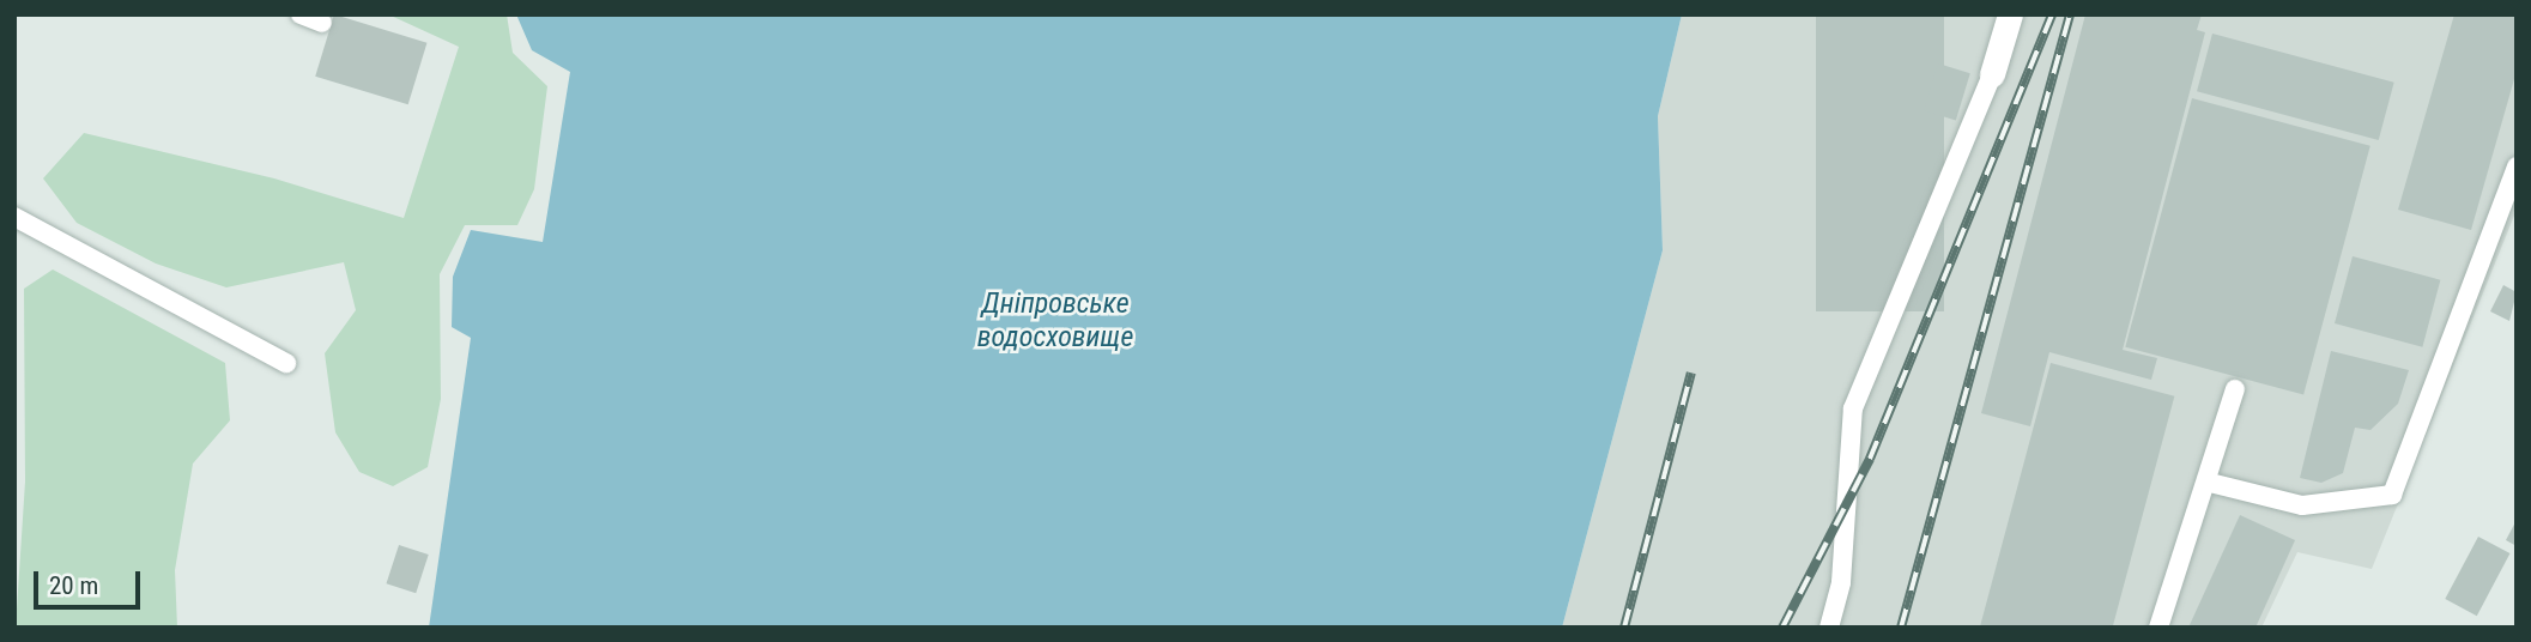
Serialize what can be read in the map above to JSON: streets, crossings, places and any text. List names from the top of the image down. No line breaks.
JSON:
{"water":["Дніпровське водосховище"],"scale_bar":"20 m"}
